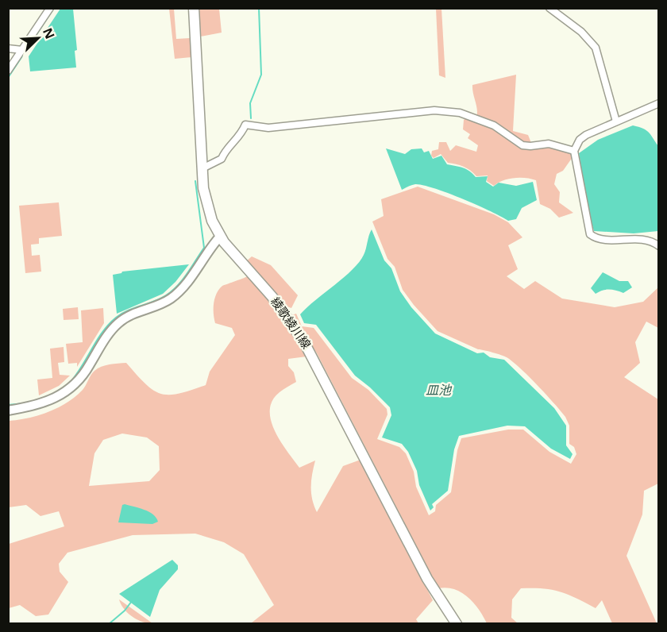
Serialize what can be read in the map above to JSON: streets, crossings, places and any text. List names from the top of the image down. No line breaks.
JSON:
{"streets":{"main road":["綾歌綾川線"]},"water":["皿池"],"north":"top right"}
